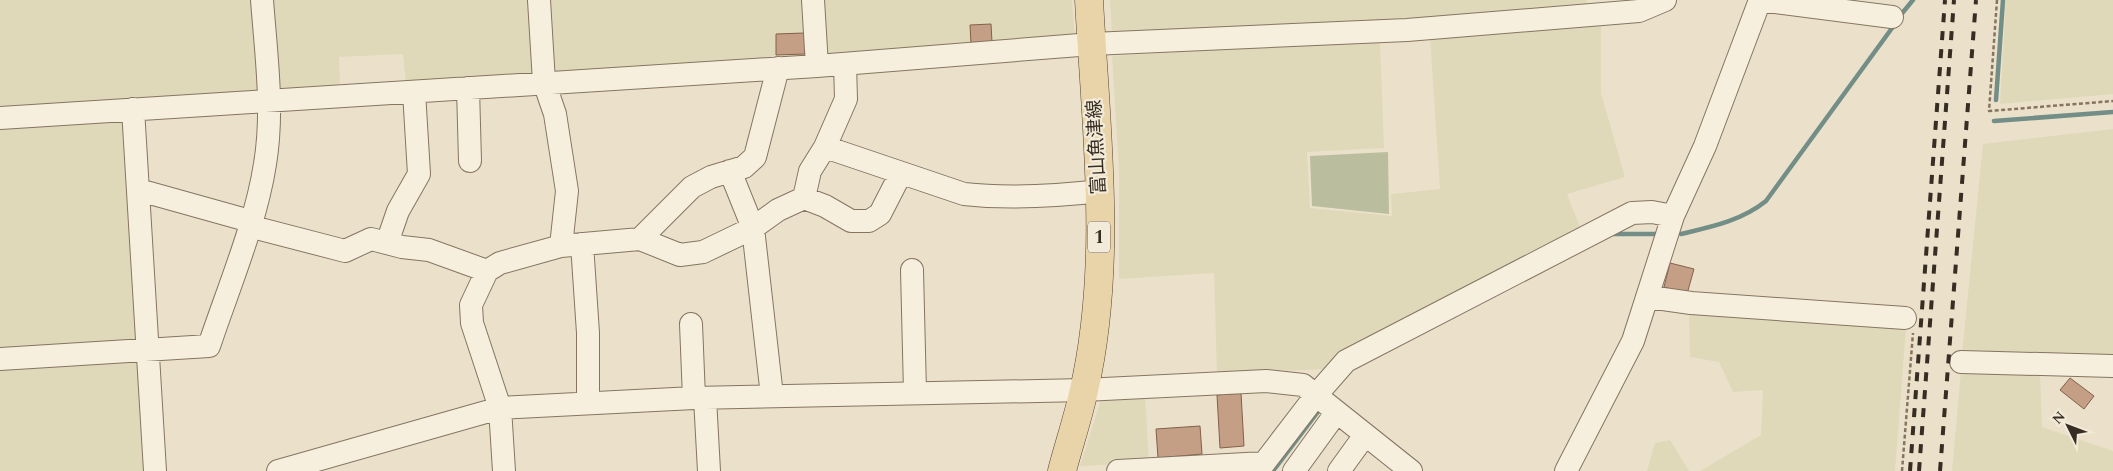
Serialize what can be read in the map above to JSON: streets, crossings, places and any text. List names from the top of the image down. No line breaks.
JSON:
{"streets":{"main road":["富山魚津線","1"]},"north":"top left"}
